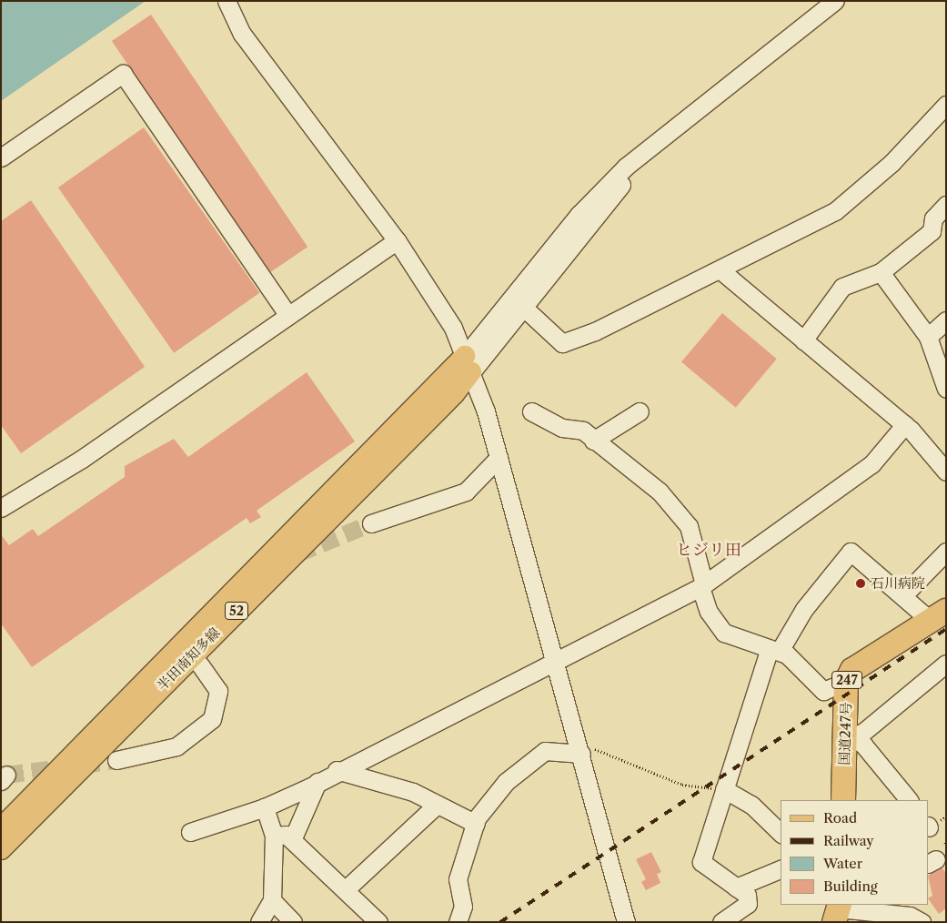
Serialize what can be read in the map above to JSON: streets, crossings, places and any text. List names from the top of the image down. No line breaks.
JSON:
{"streets":{"highway":["247","国道247号"],"main road":["52","半田南知多線"]},"districts":["ヒジリ田"],"places":["石川病院"],"legend":["Road","Railway","Water","Building"]}
